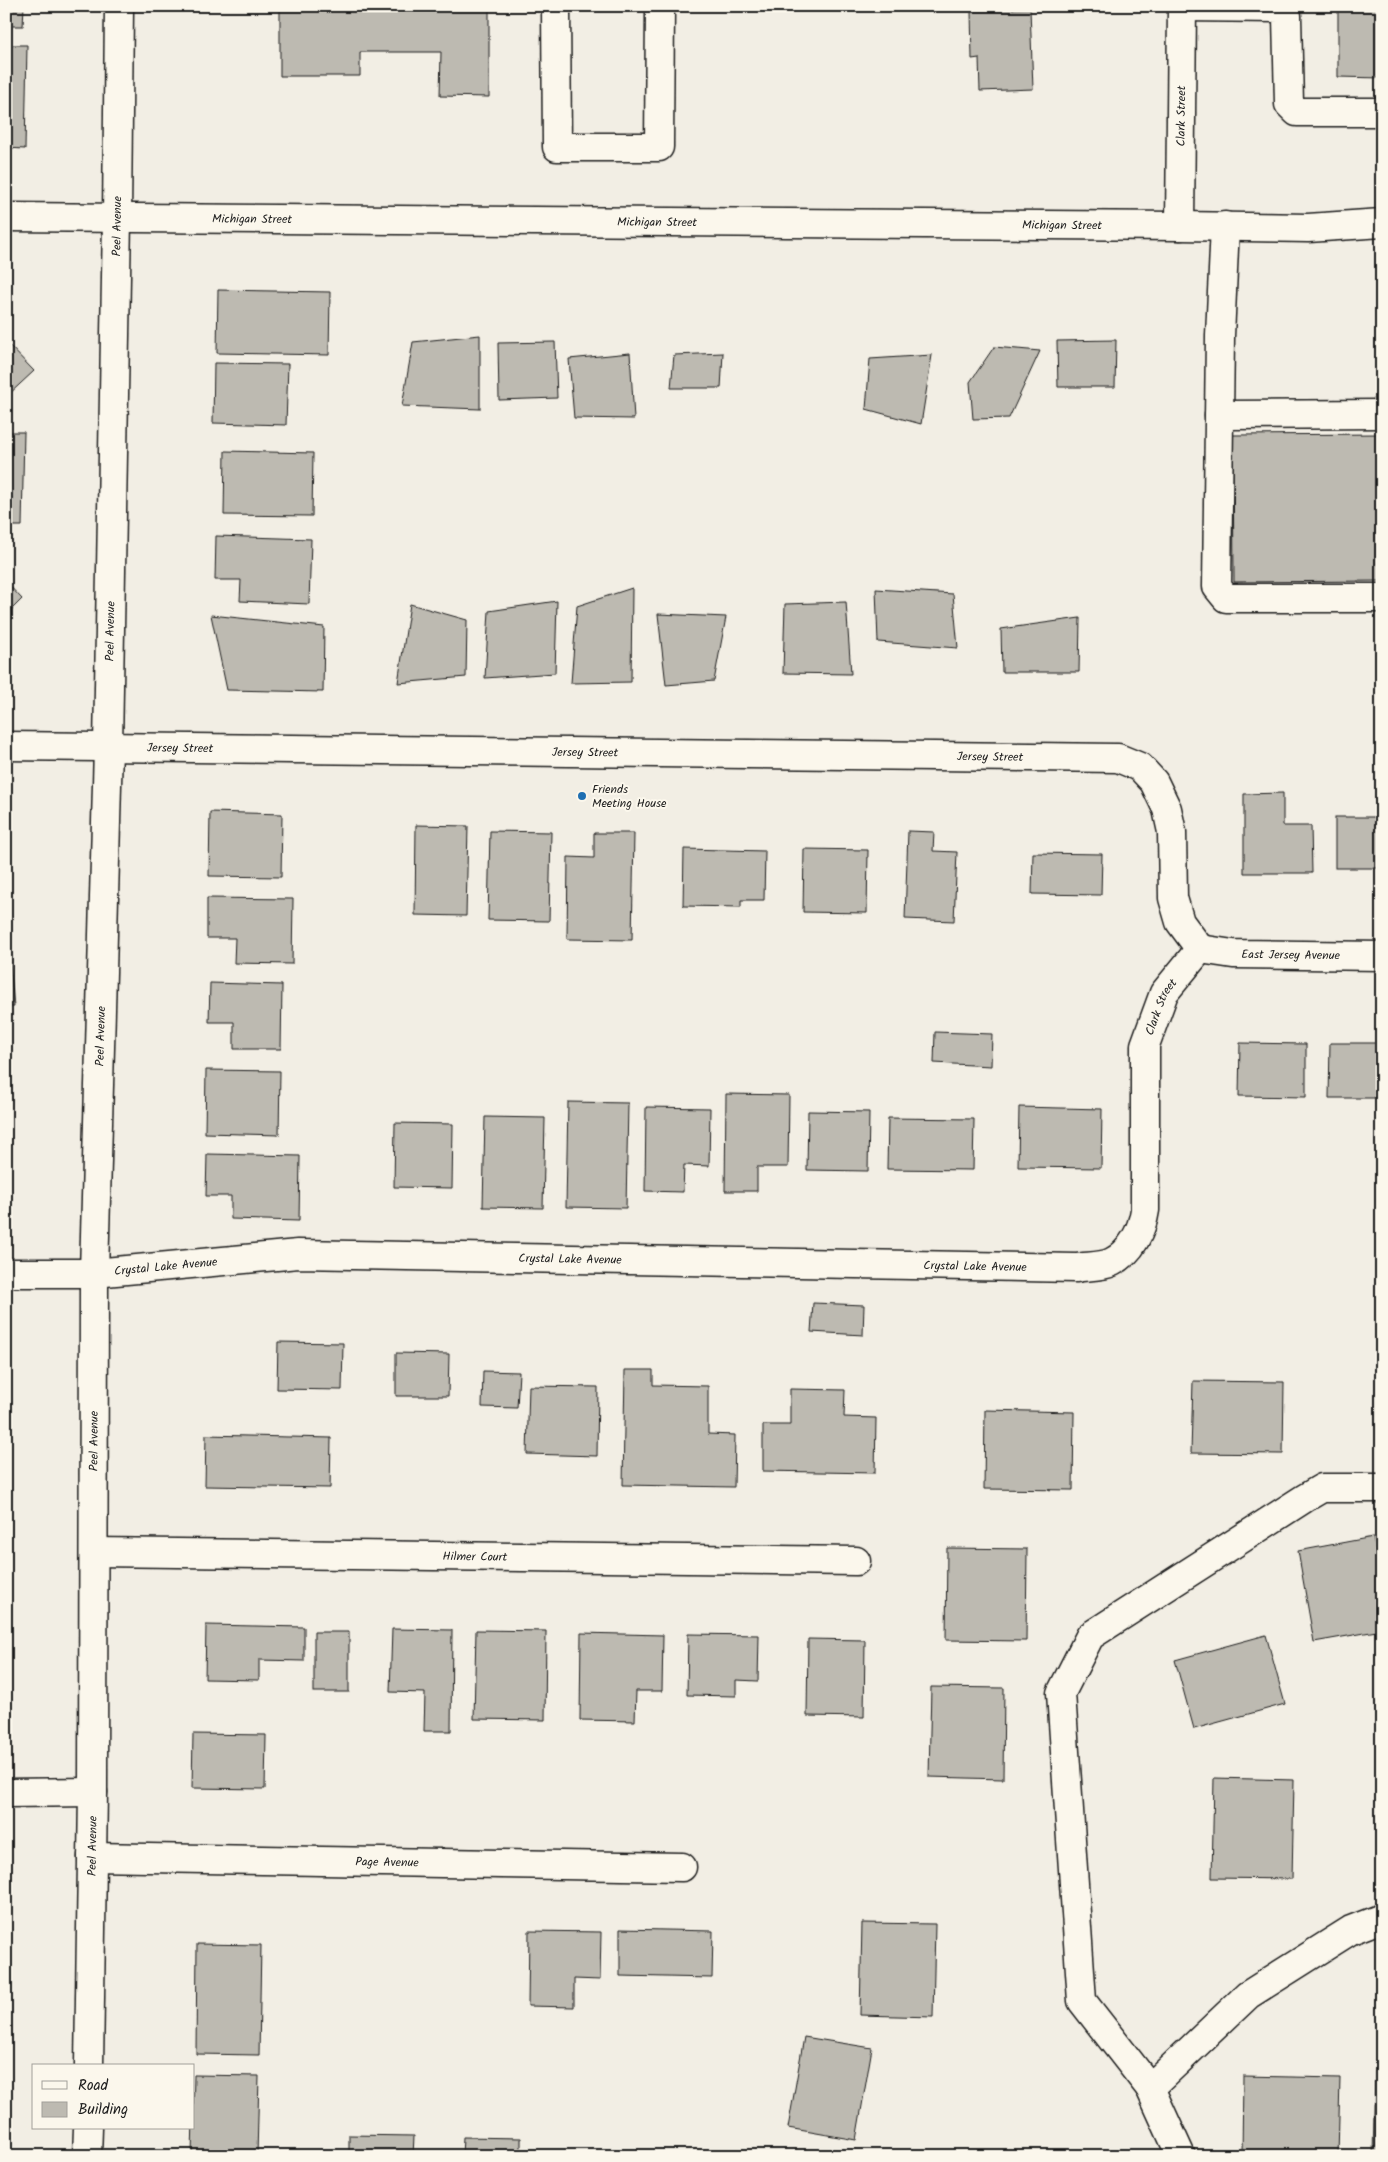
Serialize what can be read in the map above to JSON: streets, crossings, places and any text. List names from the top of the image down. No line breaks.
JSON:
{"streets":{"street":["Clark Street","Michigan Street","Peel Avenue","Jersey Street","East Jersey Avenue","Crystal Lake Avenue","Hilmer Court","Page Avenue"]},"crossings":[["Clark Street","Michigan Street"],["Clark Street","Jersey Street"],["Clark Street","East Jersey Avenue"],["Clark Street","Crystal Lake Avenue"],["Michigan Street","Peel Avenue"],["Peel Avenue","Jersey Street"],["Peel Avenue","Crystal Lake Avenue"],["Peel Avenue","Hilmer Court"],["Peel Avenue","Page Avenue"],["Jersey Street","East Jersey Avenue"]],"places":["Friends Meeting House"],"legend":["Road","Building"]}
